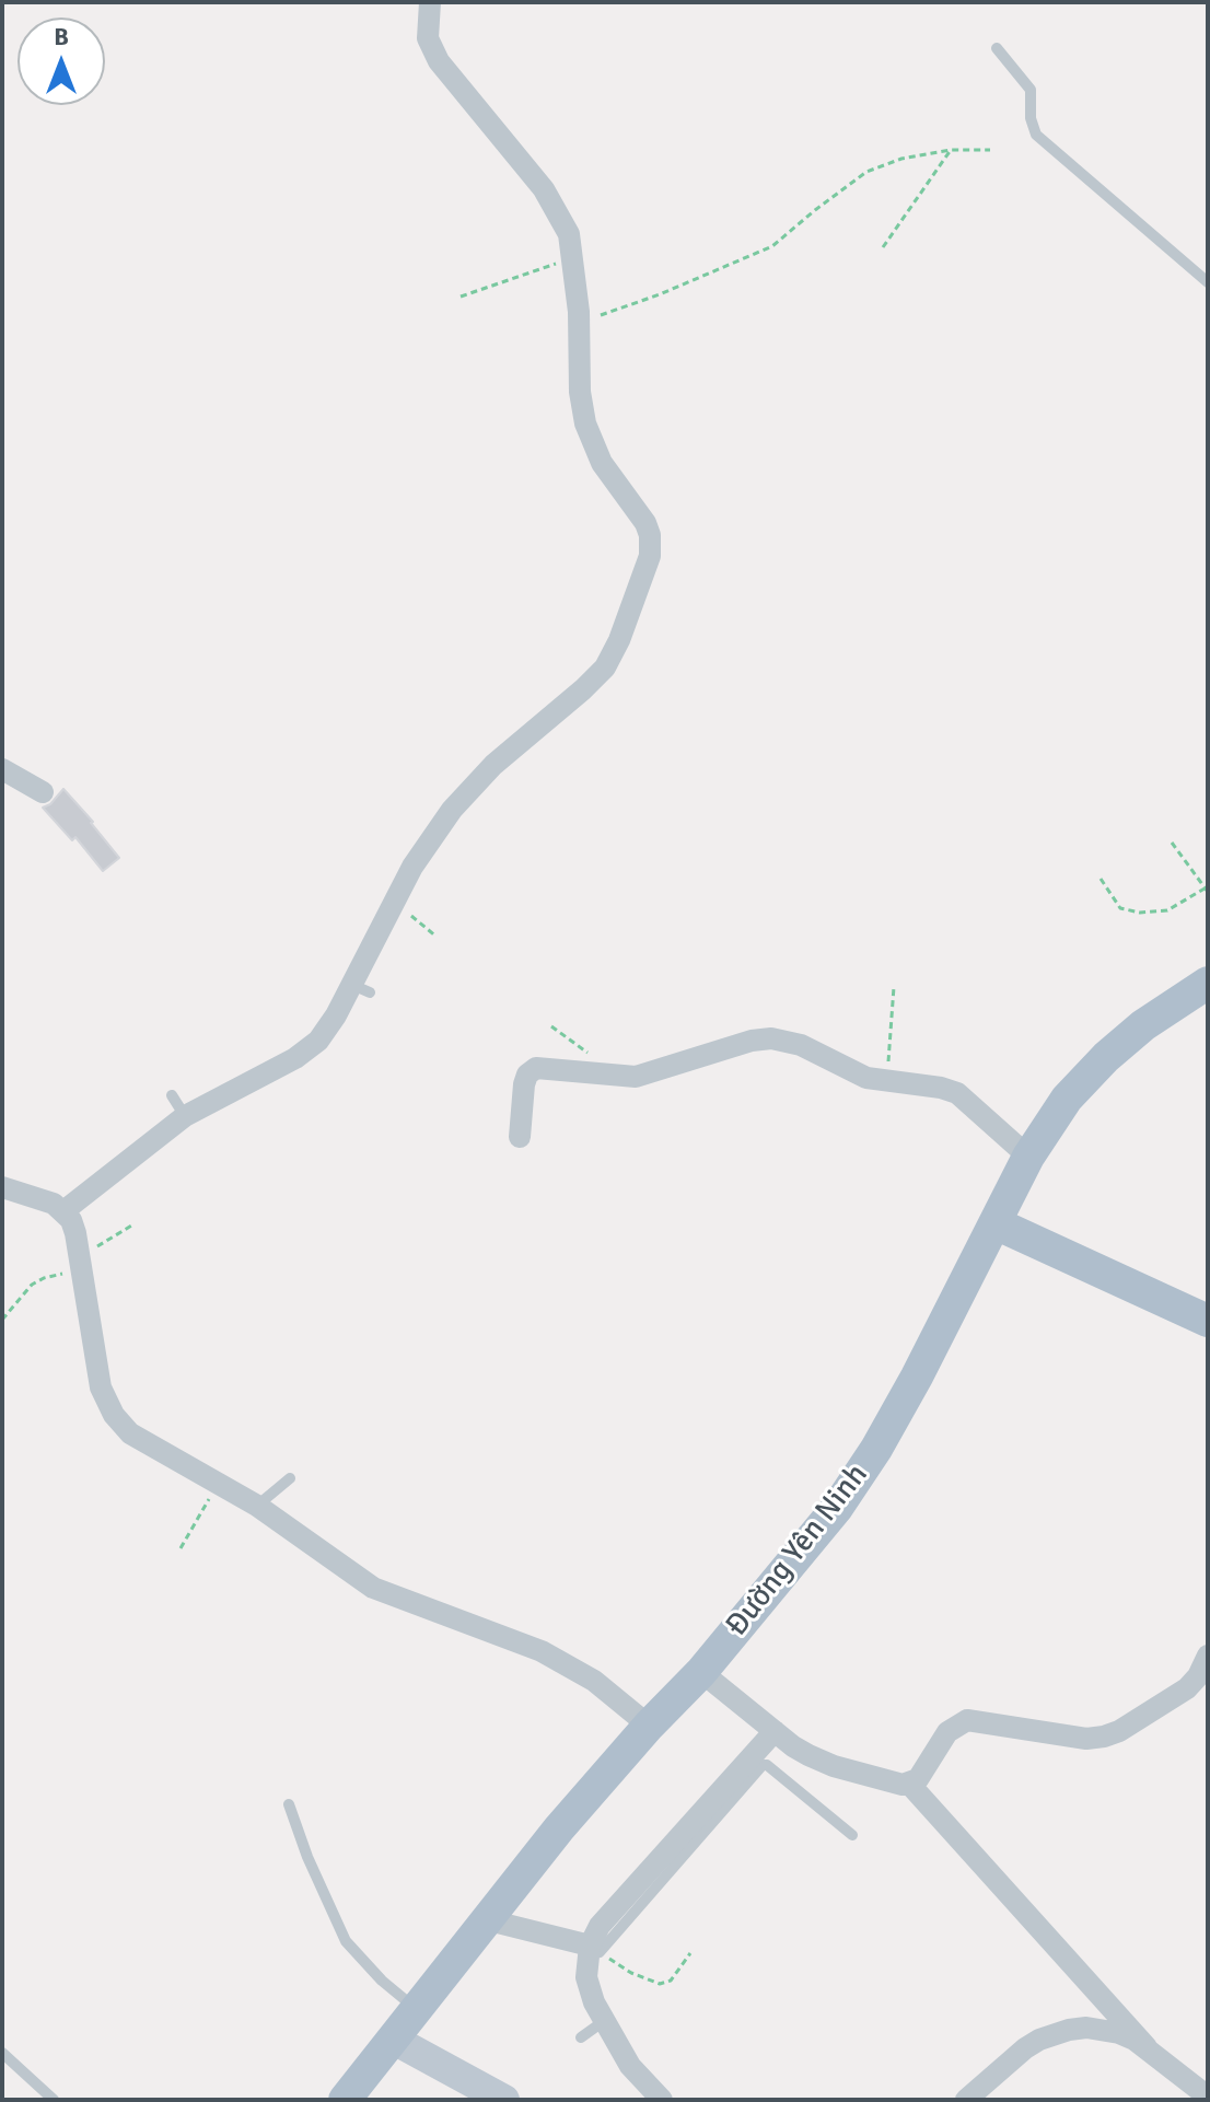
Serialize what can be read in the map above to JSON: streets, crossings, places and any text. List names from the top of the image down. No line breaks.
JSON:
{"streets":{"main road":["Đường Yên Ninh"]},"north":"top"}
